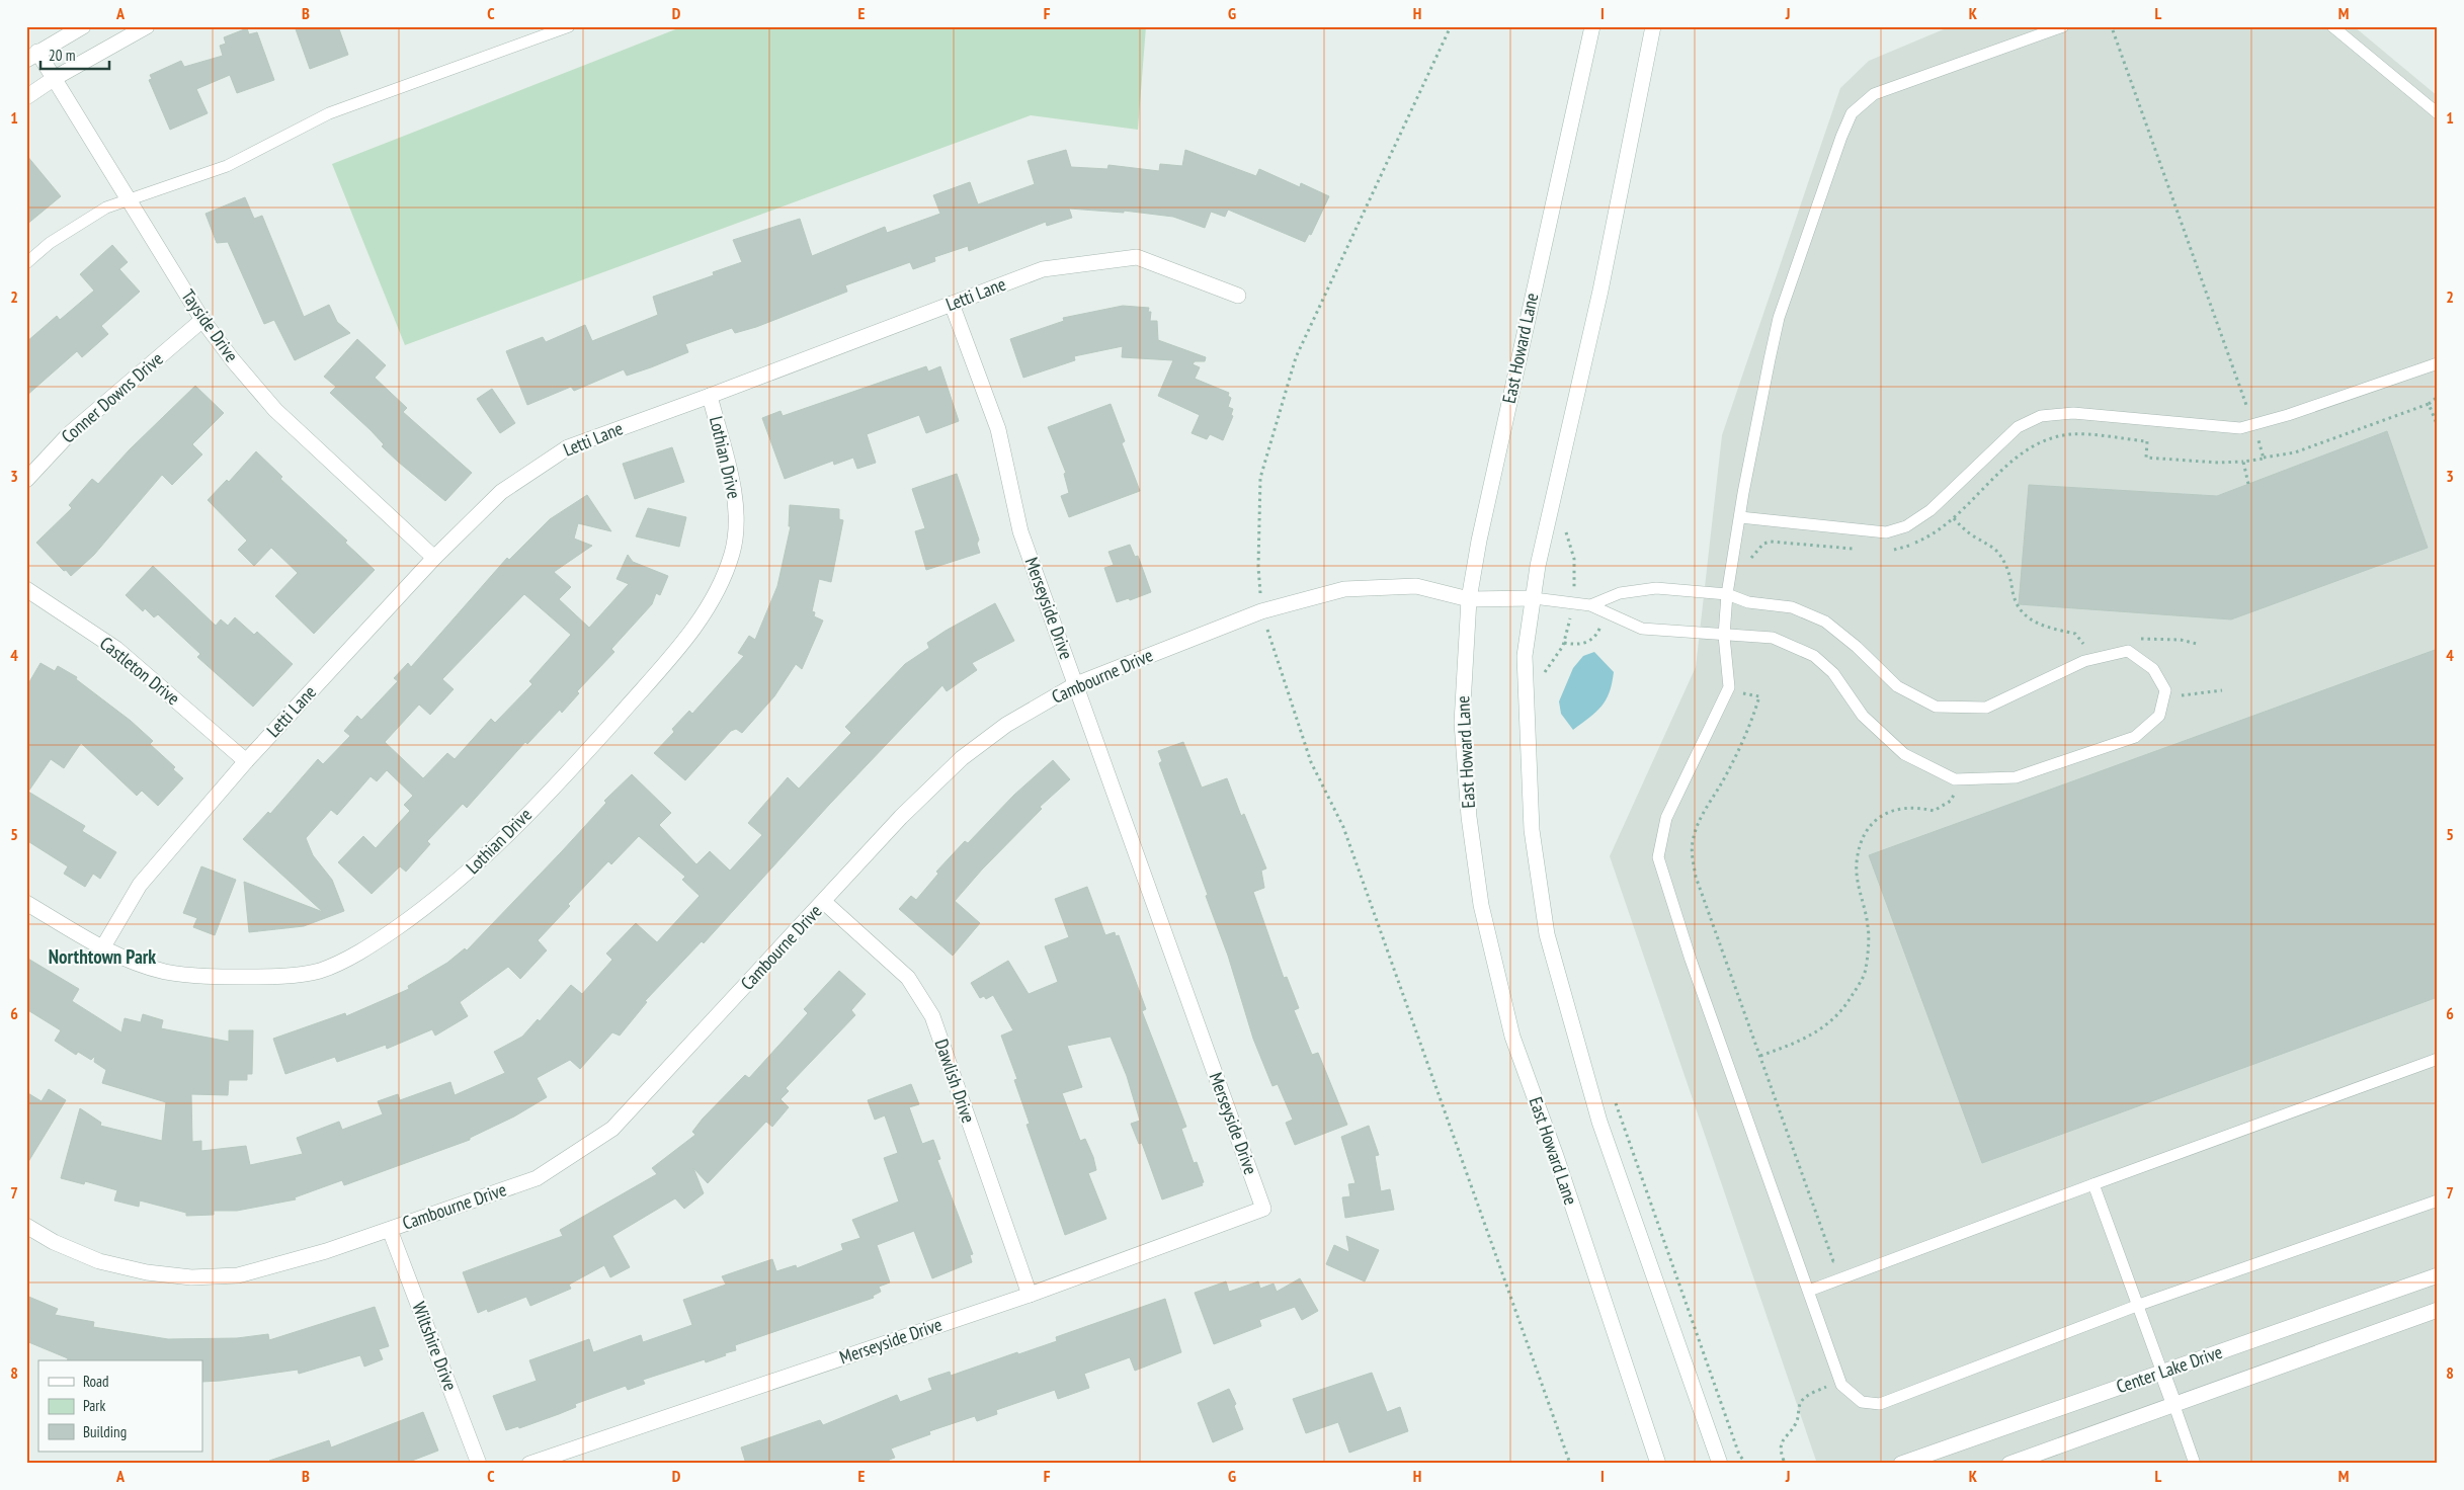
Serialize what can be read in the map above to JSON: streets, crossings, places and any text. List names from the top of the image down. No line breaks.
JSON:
{"streets":{"street":["Letti Lane","Tayside Drive","East Howard Lane","Conner Downs Drive","Lothian Drive","Merseyside Drive","Castleton Drive","Cambourne Drive","Dawlish Drive","Wiltshire Drive","Center Lake Drive"]},"crossings":[["Letti Lane","Tayside Drive"],["Letti Lane","Lothian Drive"],["Letti Lane","Merseyside Drive"],["Letti Lane","Castleton Drive"],["Tayside Drive","Conner Downs Drive"],["East Howard Lane","Cambourne Drive"],["Merseyside Drive","Cambourne Drive"],["Merseyside Drive","Dawlish Drive"],["Cambourne Drive","Dawlish Drive"],["Cambourne Drive","Wiltshire Drive"]],"districts":["Northtown Park"],"legend":["Road","Park","Building"],"scale_bar":"20 m","grid":{"columns":["A","B","C","D","E","F","G","H","I","J","K","L","M"],"rows":["1","2","3","4","5","6","7","8"]}}
